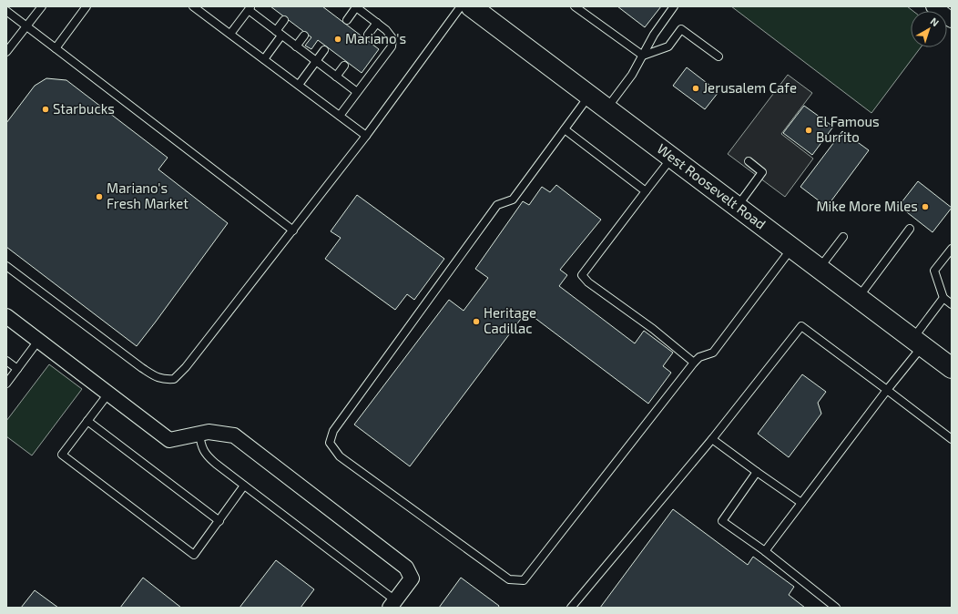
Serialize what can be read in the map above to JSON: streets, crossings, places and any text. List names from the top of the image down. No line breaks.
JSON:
{"streets":{"main road":["West Roosevelt Road"]},"places":["Mariano's","Jerusalem Cafe","Starbucks","El Famous Burrito","Mariano's Fresh Market","Mike More Miles","Heritage Cadillac"],"north":"top right"}
